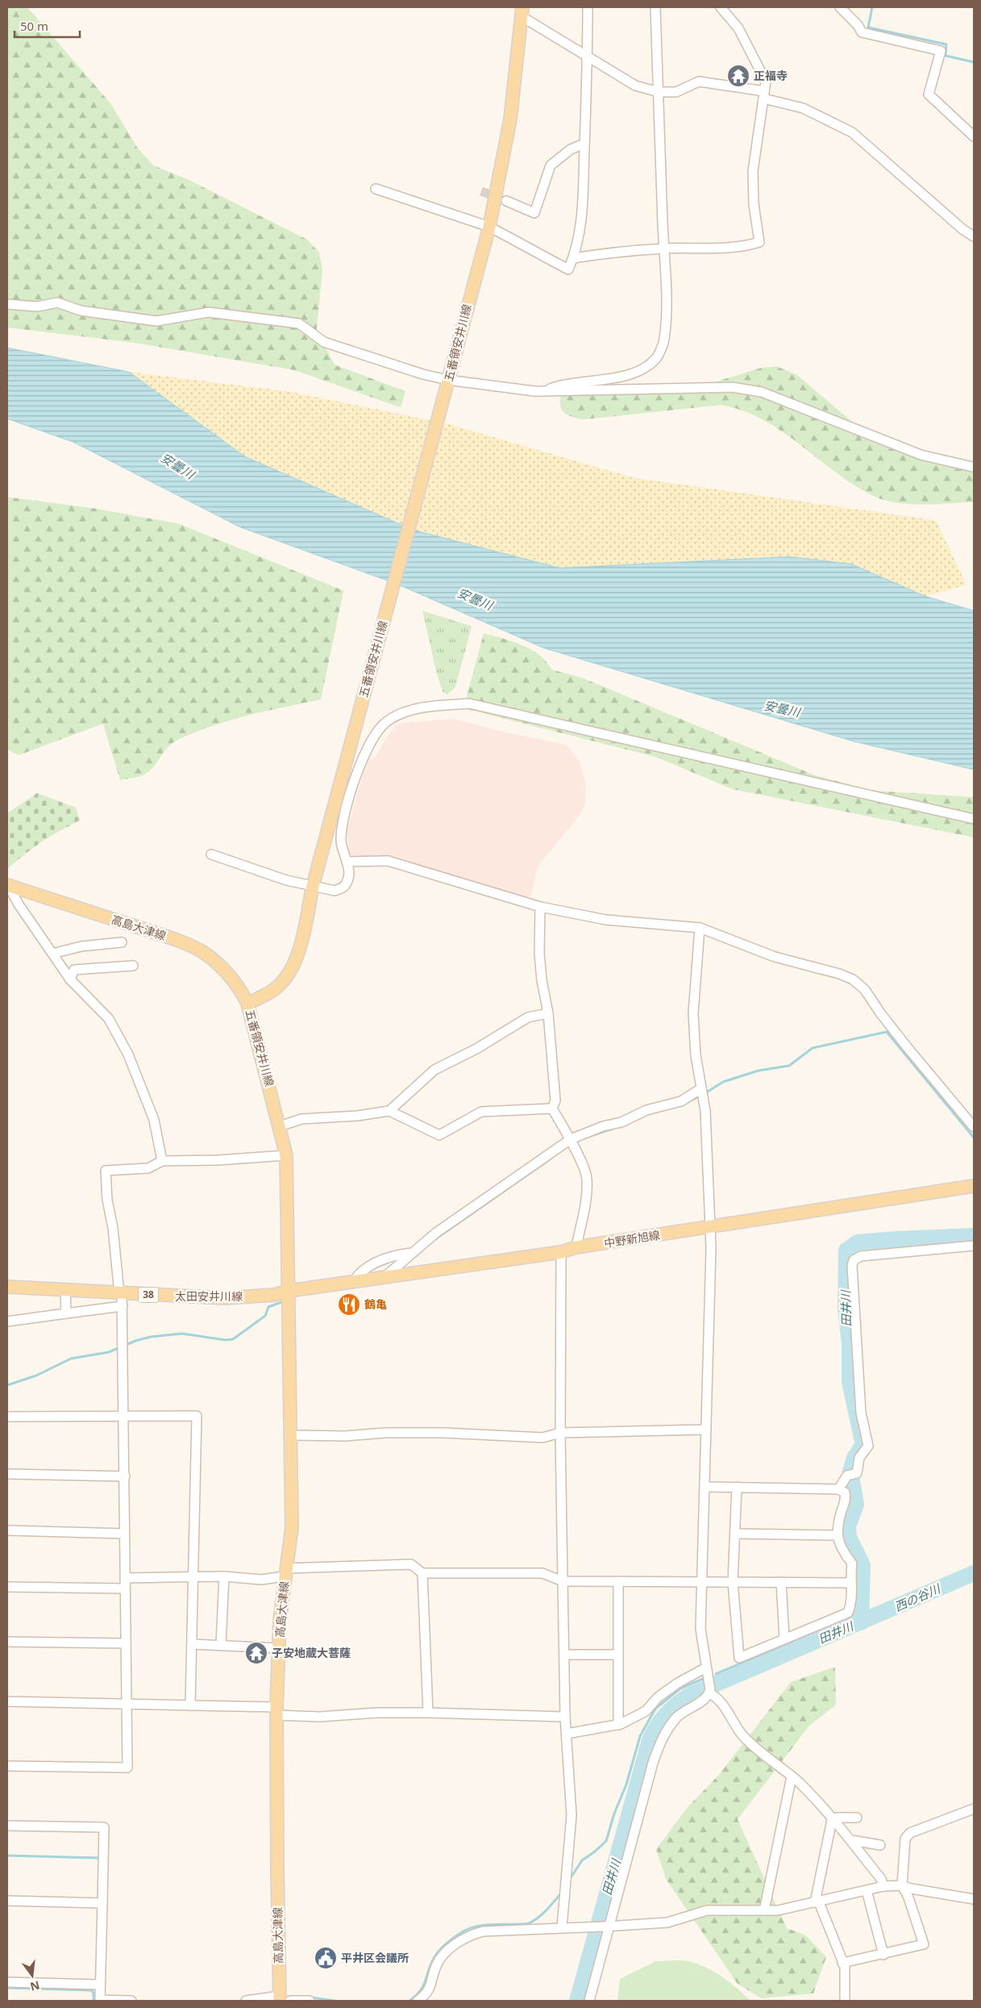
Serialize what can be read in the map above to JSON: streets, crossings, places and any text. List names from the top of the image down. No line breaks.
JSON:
{"streets":{"main road":["五番領安井川線","高島大津線","中野新旭線","38","太田安井川線"]},"crossings":[["五番領安井川線","高島大津線"],["五番領安井川線","中野新旭線"],["五番領安井川線","太田安井川線"],["高島大津線","中野新旭線"],["高島大津線","太田安井川線"],["中野新旭線","太田安井川線"]],"water":["安曇川","田井川","西の谷川"],"places":{"temple":["正福寺","子安地蔵大菩薩"],"restaurant":["鶴亀"],"public building":["平井区会議所"]},"scale_bar":"50 m","north":"bottom"}
